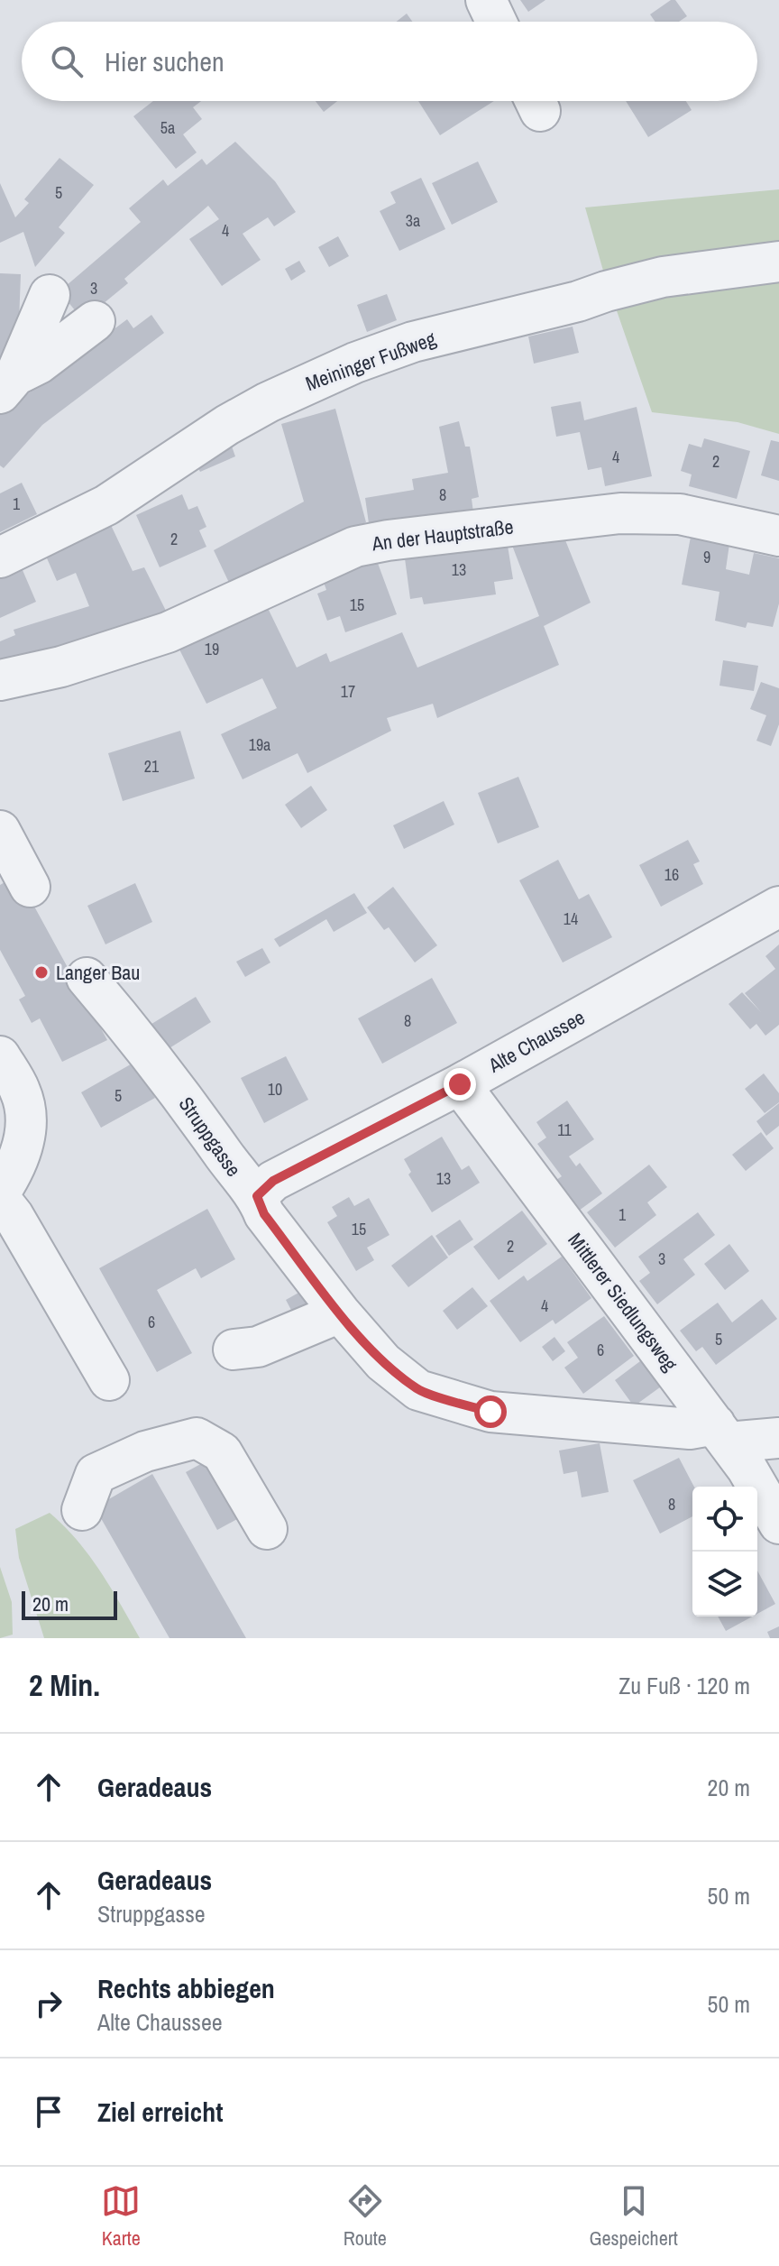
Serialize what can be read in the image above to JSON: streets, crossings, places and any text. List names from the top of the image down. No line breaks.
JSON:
{"streets":{"street":["Meininger Fußweg","An der Hauptstraße","Alte Chaussee","Struppgasse","Mittlerer Siedlungsweg"]},"crossings":[["Alte Chaussee","Struppgasse"],["Alte Chaussee","Mittlerer Siedlungsweg"],["Struppgasse","Mittlerer Siedlungsweg"]],"places":["Langer Bau"],"house_numbers":["5a","5","3a","4","3","4","2","8","1","2","9","13","15","19","17","19a","21","16","14","8","10","5","11","13","1","15","2","3","4","6","5","6","8"],"scale_bar":"20 m","page":{"search":"Hier suchen","scale":"20 m","heading":["2 Min.","Zu Fuß · 120 m"],"list":[["Geradeaus","20 m"],["Geradeaus","Struppgasse","50 m"],["Rechts abbiegen","Alte Chaussee","50 m"],"Ziel erreicht"],"nav":["Karte","Route","Gespeichert"]}}
